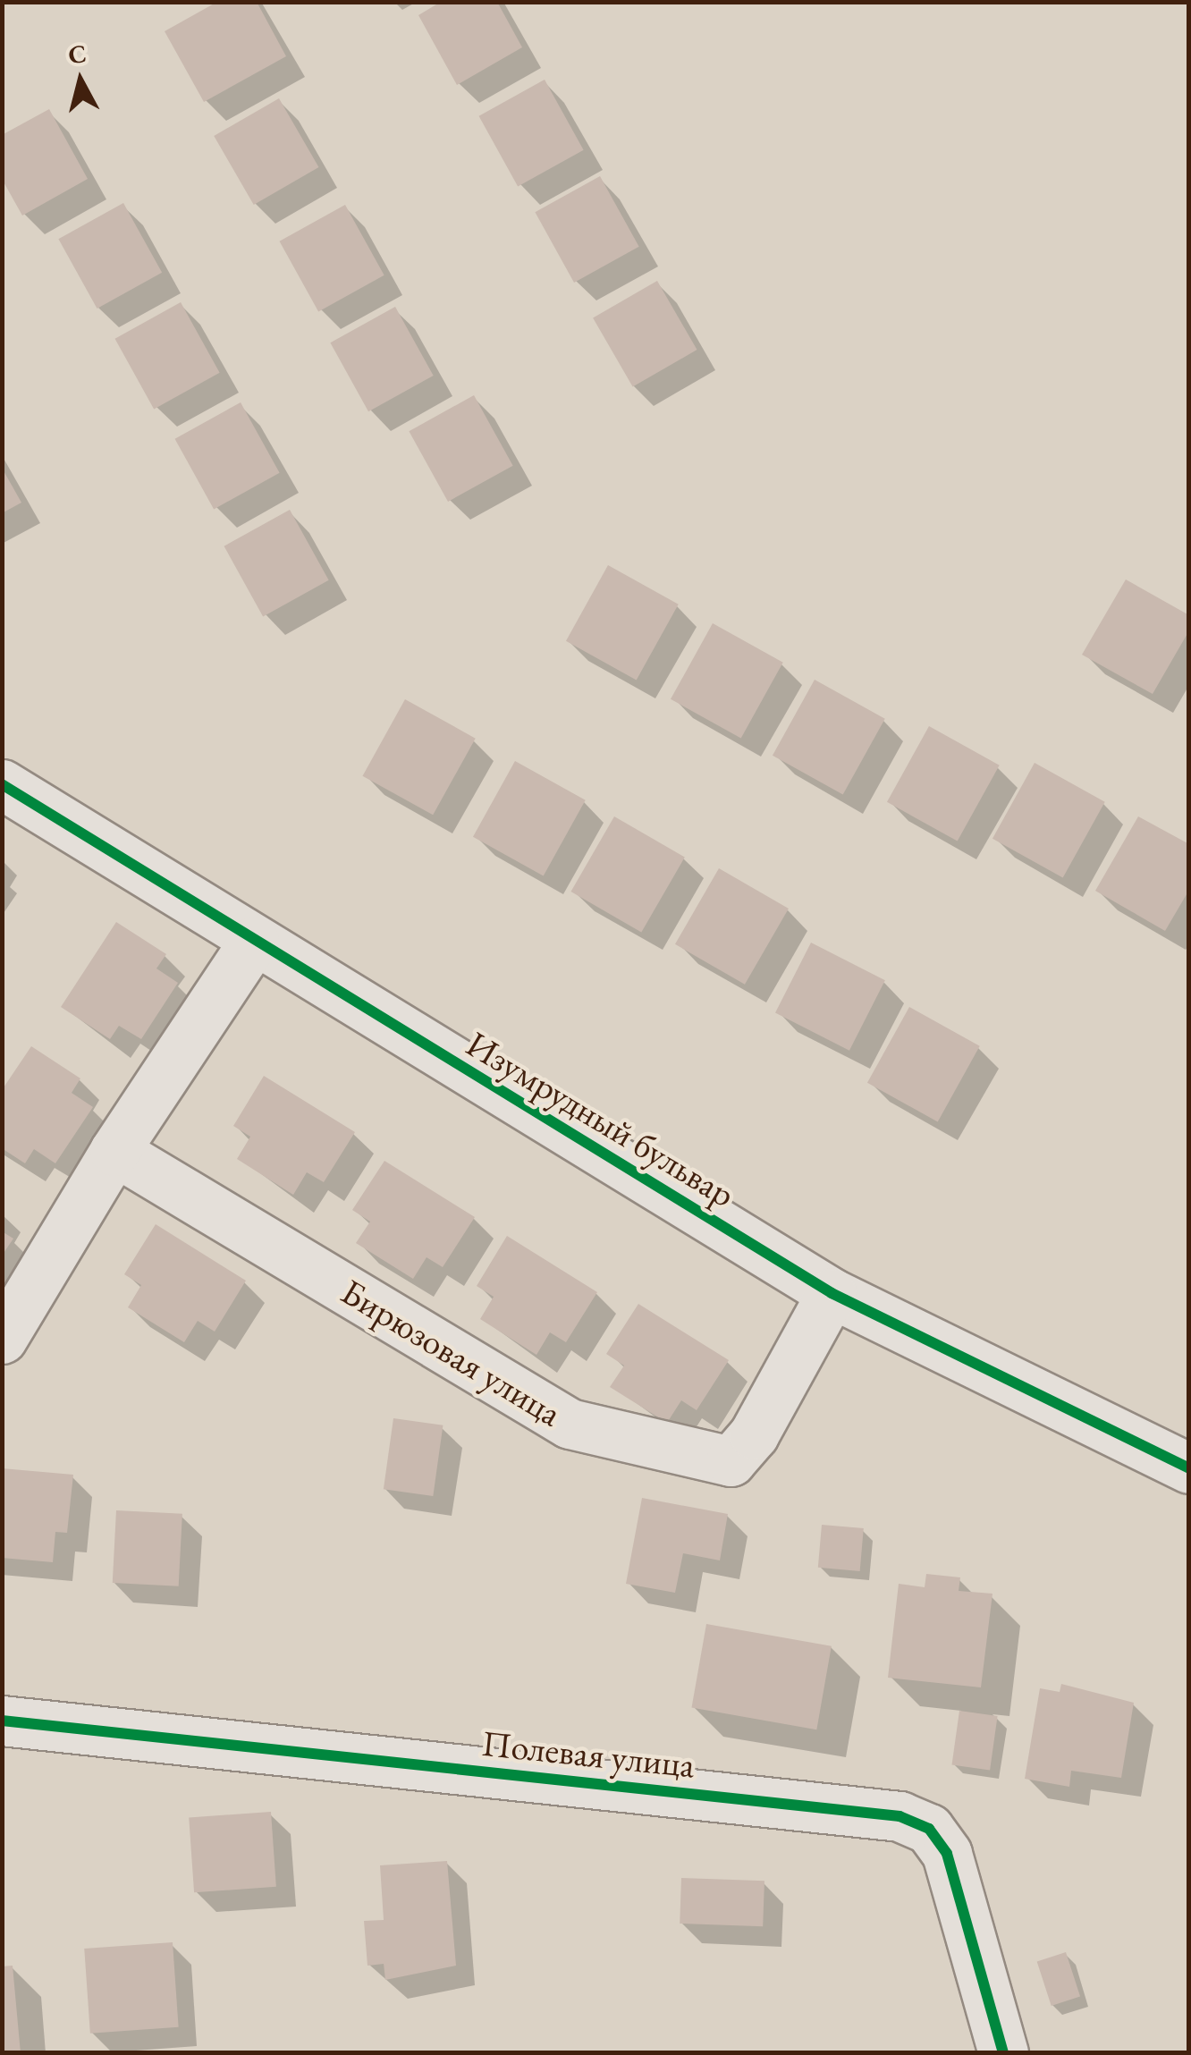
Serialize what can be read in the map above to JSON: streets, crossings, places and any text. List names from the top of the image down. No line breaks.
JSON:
{"streets":{"street":["Изумрудный бульвар","Бирюзовая улица","Полевая улица"]},"crossings":[["Изумрудный бульвар","Бирюзовая улица"]],"north":"top"}
